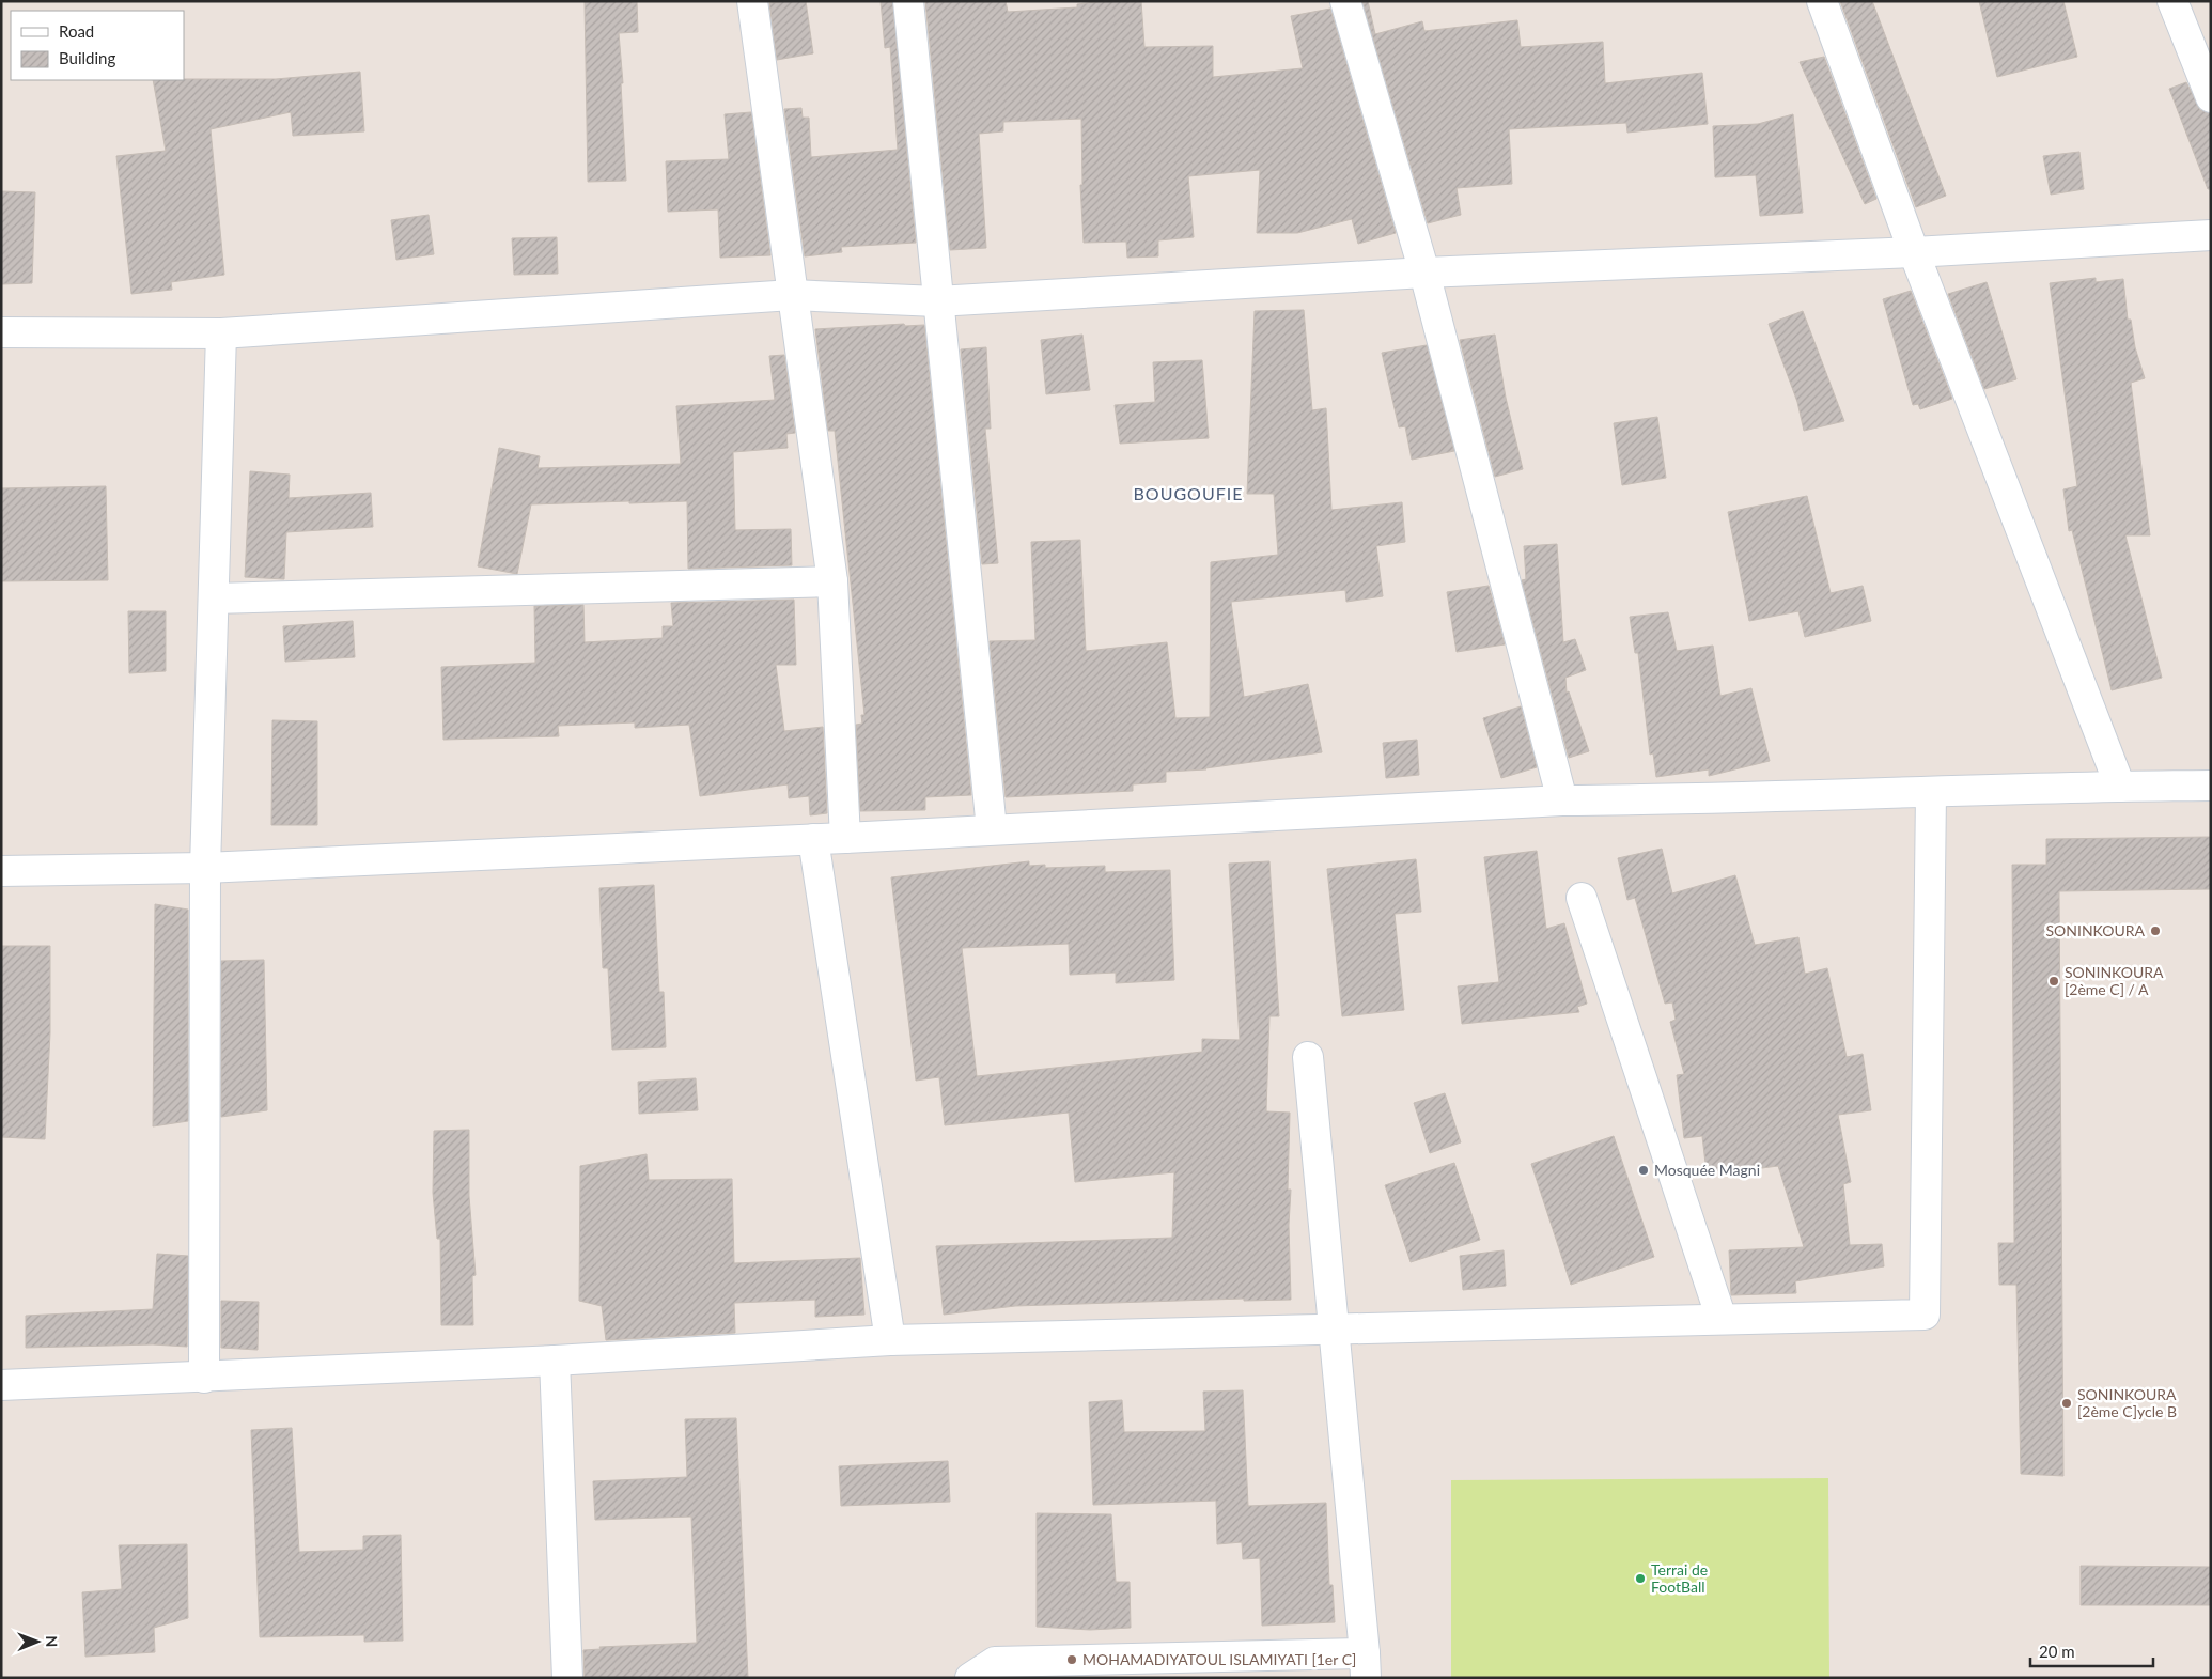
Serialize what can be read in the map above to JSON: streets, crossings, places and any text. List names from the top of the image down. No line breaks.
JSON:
{"districts":["BOUGOUFIE"],"places":["SONINKOURA","SONINKOURA [2ème C] / A","Mosquée Magni","SONINKOURA [2ème C]ycle B","Terrai de FootBall","MOHAMADIYATOUL ISLAMIYATI [1er C]"],"legend":["Road","Building"],"scale_bar":"20 m","north":"right"}
